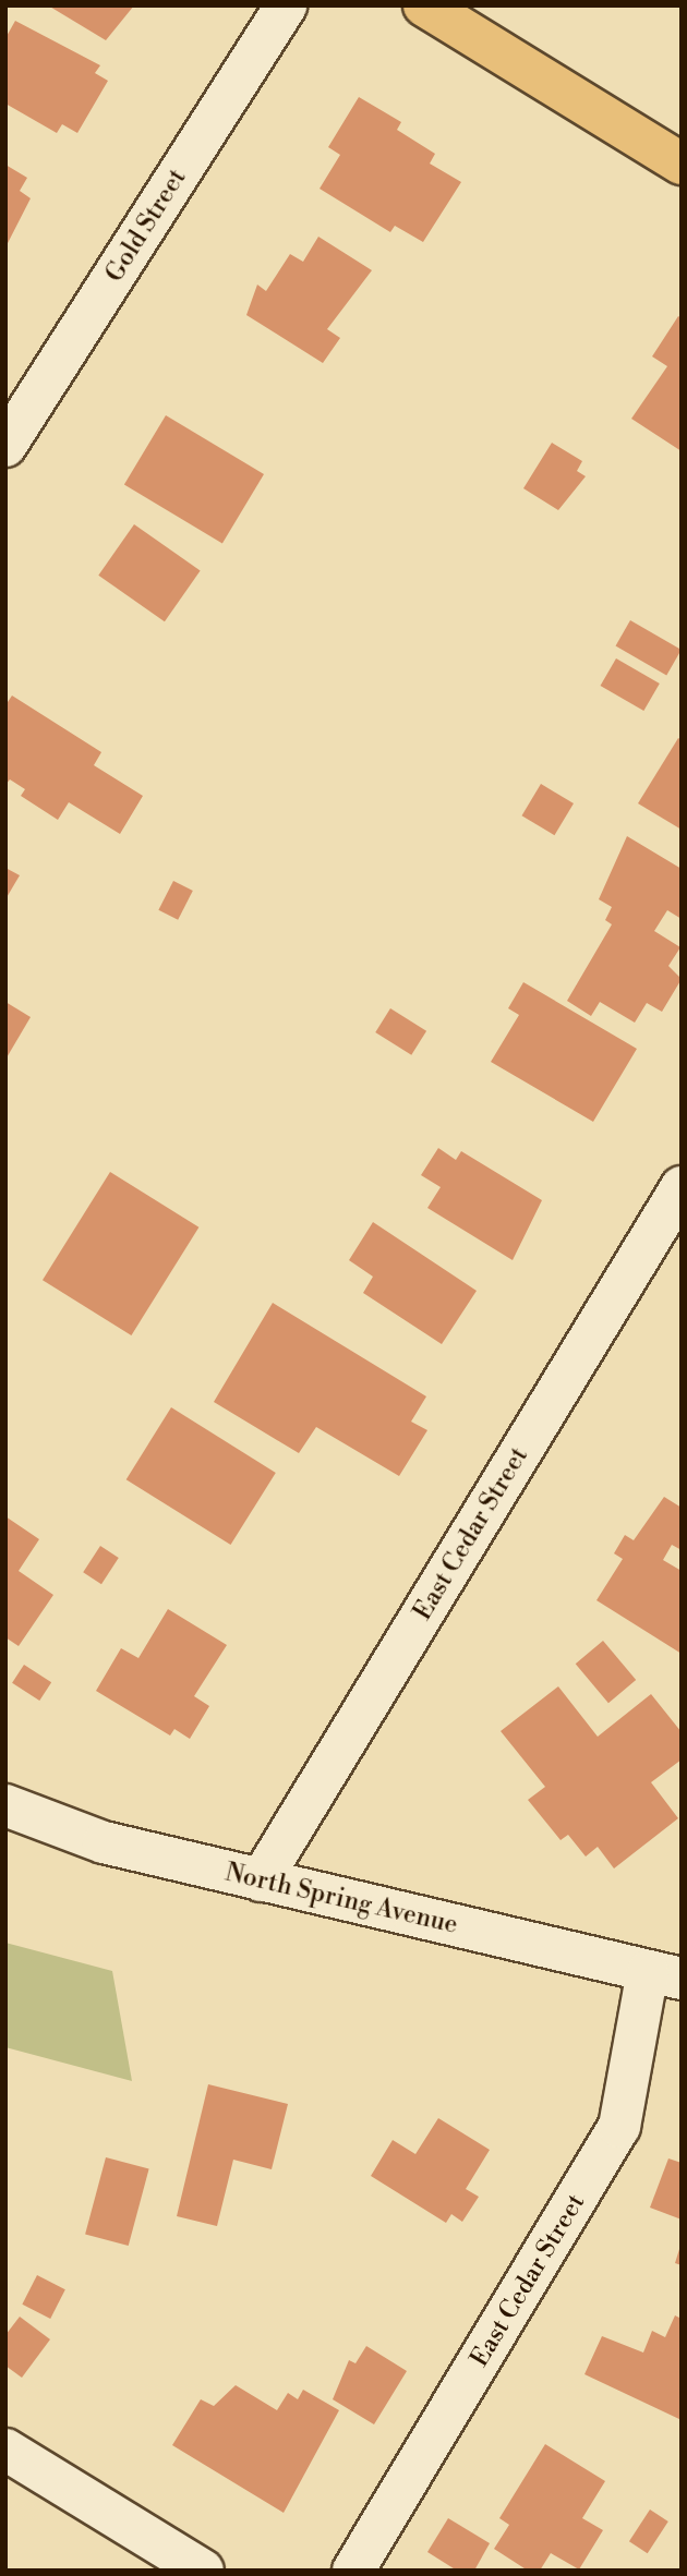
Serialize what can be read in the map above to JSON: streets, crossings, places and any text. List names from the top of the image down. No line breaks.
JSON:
{"streets":{"street":["Gold Street","East Cedar Street","North Spring Avenue"]},"crossings":[["East Cedar Street","North Spring Avenue"]]}
